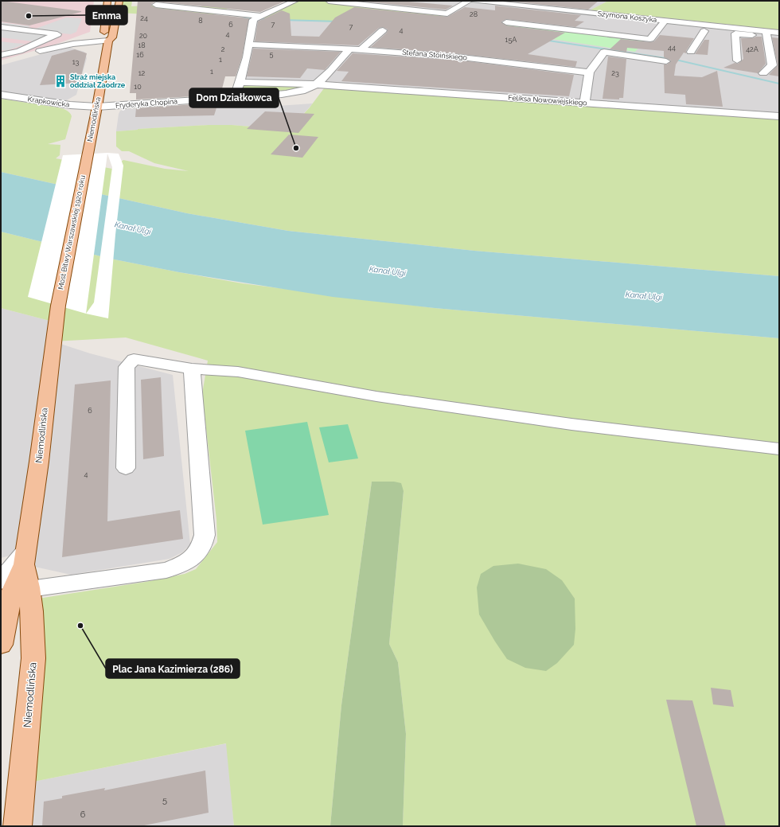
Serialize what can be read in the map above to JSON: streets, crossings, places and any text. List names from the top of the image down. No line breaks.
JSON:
{"streets":{"main road":["Niemodlińska","Most Bitwy Warszawskiej 1920 roku"],"street":["Szymona Koszyka","Stefana Stoińskiego","Feliksa Nowowiejskiego","Krapkowicka","Fryderyka Chopina"]},"crossings":[["Feliksa Nowowiejskiego","Fryderyka Chopina"],["Krapkowicka","Fryderyka Chopina"],["Krapkowicka","Niemodlińska"],["Fryderyka Chopina","Niemodlińska"],["Niemodlińska","Most Bitwy Warszawskiej 1920 roku"]],"water":["Kanał Ulgi"],"places":{"other":["Emma","Dom Działkowca","Plac Jana Kazimierza (286)"],"building":["Straż miejska oddział Zaodrze"]},"house_numbers":["28","24","8","6","7","7","4","4","20","15A","18","44","2","42A","5","16","1","13","1","12","23","10","6","4","5","6"]}
